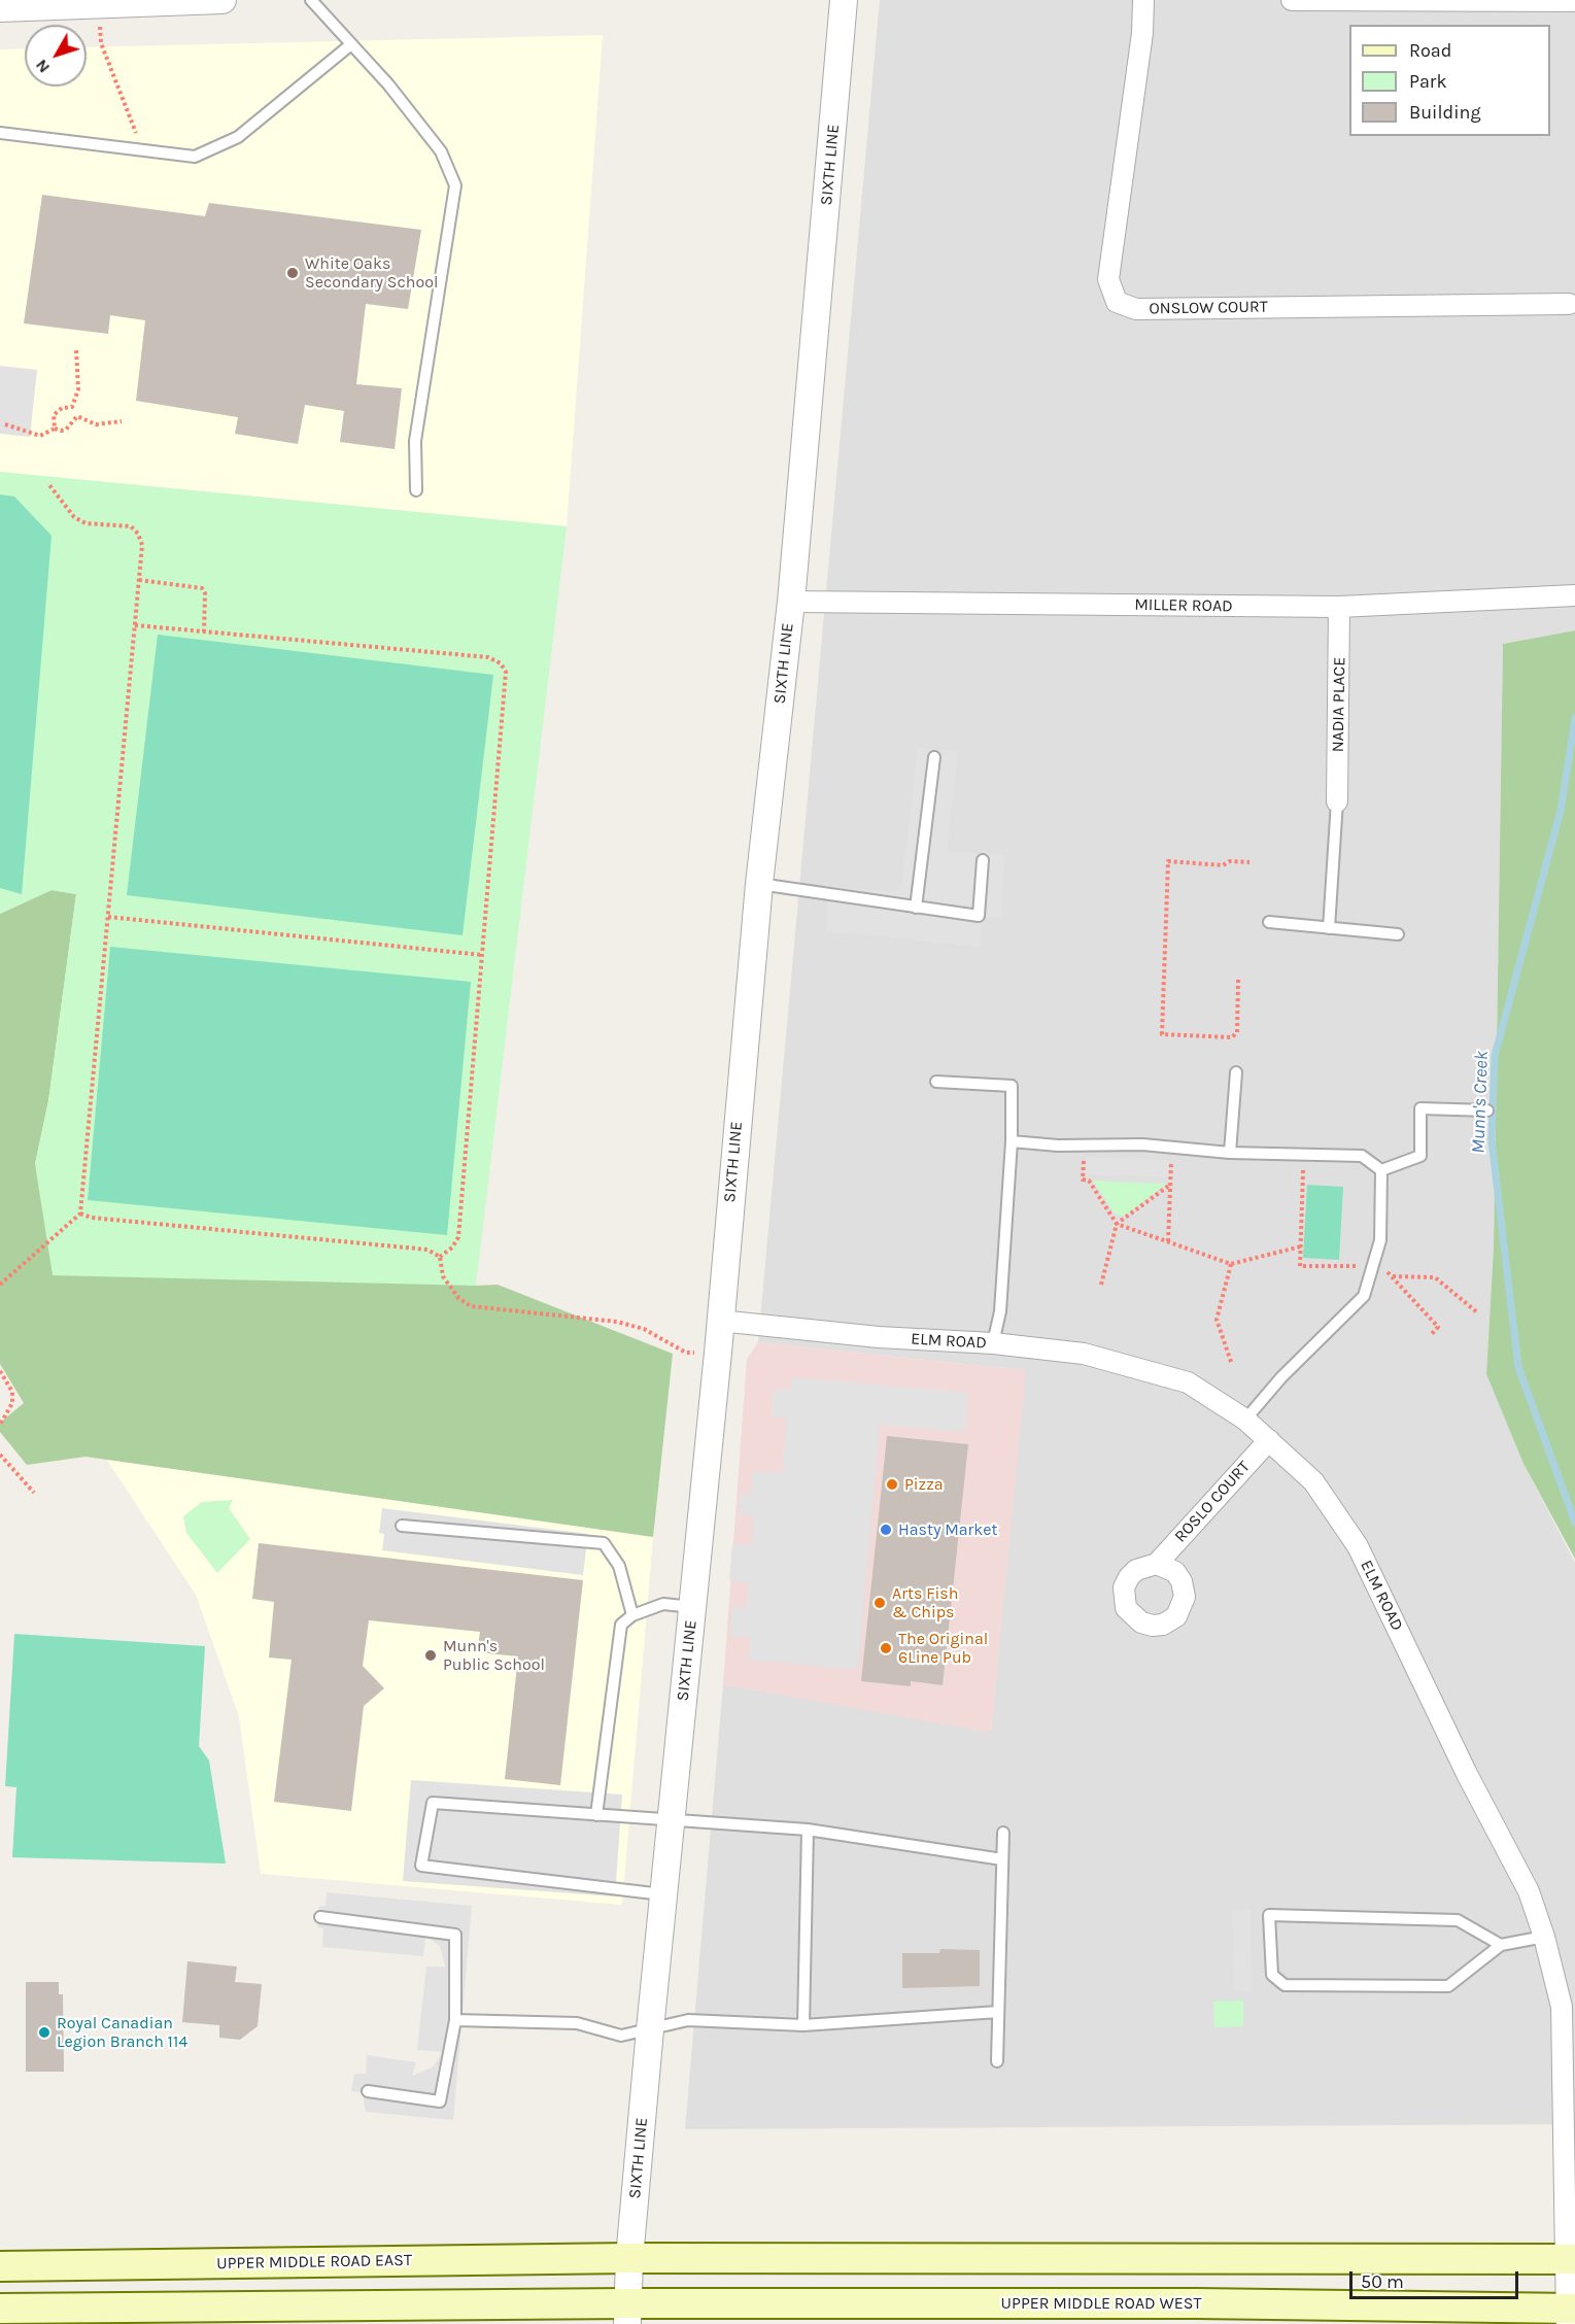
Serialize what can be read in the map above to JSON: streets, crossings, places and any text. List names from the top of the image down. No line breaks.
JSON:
{"streets":{"main road":["UPPER MIDDLE ROAD EAST","UPPER MIDDLE ROAD WEST"],"street":["SIXTH LINE","ONSLOW COURT","MILLER ROAD","NADIA PLACE","ELM ROAD","ROSLO COURT"]},"crossings":[["SIXTH LINE","MILLER ROAD"],["SIXTH LINE","ELM ROAD"],["SIXTH LINE","UPPER MIDDLE ROAD EAST"],["SIXTH LINE","UPPER MIDDLE ROAD WEST"],["MILLER ROAD","NADIA PLACE"],["ELM ROAD","ROSLO COURT"],["ELM ROAD","UPPER MIDDLE ROAD WEST"]],"water":["Munn's Creek"],"places":["White Oaks Secondary School","Pizza","Hasty Market","Arts Fish & Chips","The Original 6Line Pub","Munn's Public School","Royal Canadian Legion Branch 114"],"legend":["Road","Park","Building"],"scale_bar":"50 m","north":"bottom left"}
